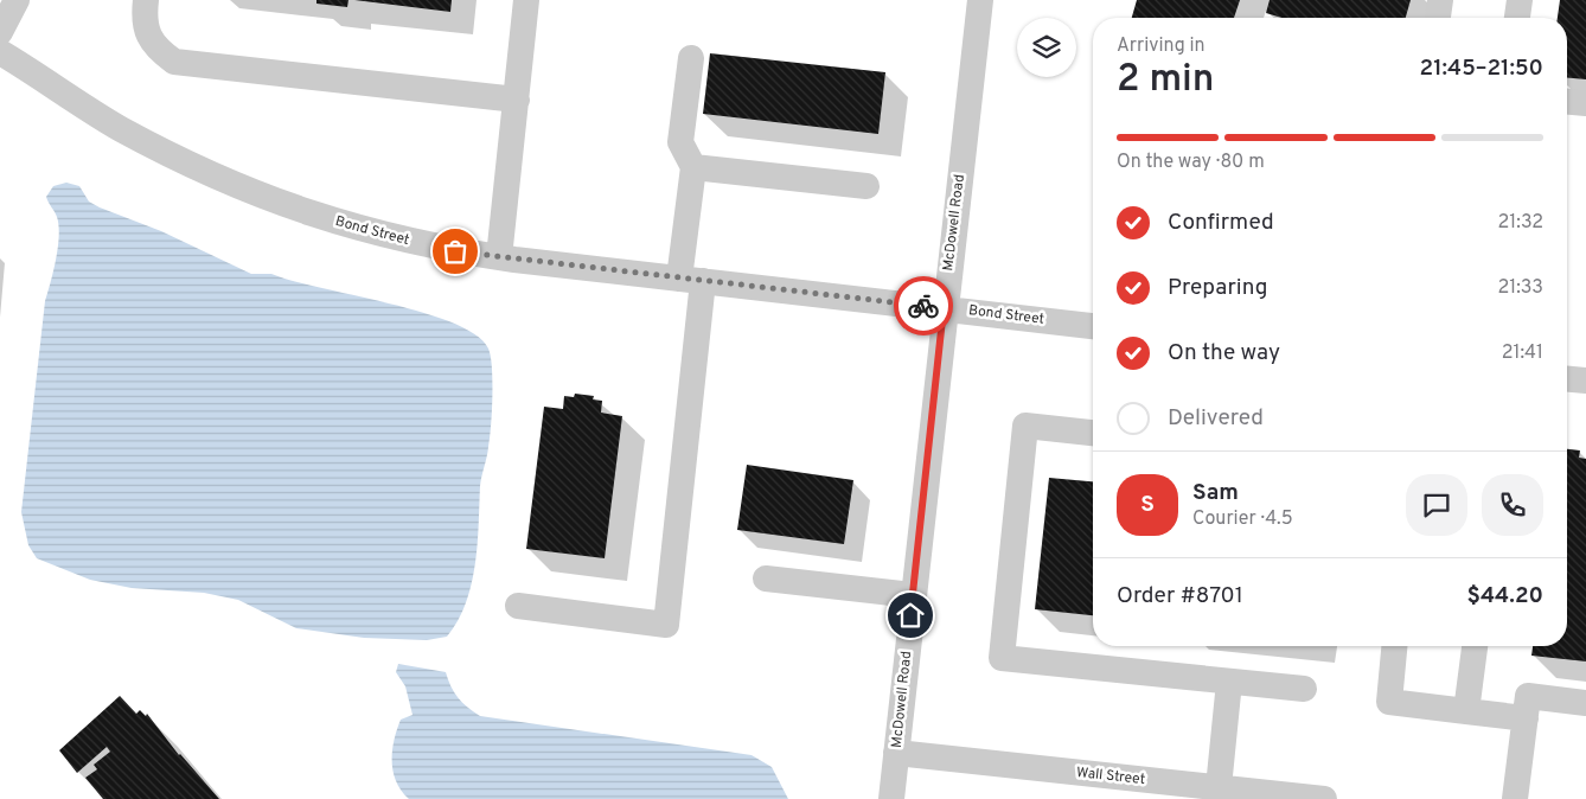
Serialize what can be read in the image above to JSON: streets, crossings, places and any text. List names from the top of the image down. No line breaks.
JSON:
{"streets":{"street":["McDowell Road","Bond Street","Wall Street"]},"crossings":[["McDowell Road","Bond Street"],["McDowell Road","Wall Street"]],"page":{"heading":["2 min","Arriving in","21:45–21:50"],"panel":["Sam","Courier · 4.5","Order #8701","$44.20"],"bar":"On the way · 80 m","list":[["Confirmed","21:32"],["Preparing","21:33"],["On the way","21:41"],"Delivered"],"round":"S"}}
